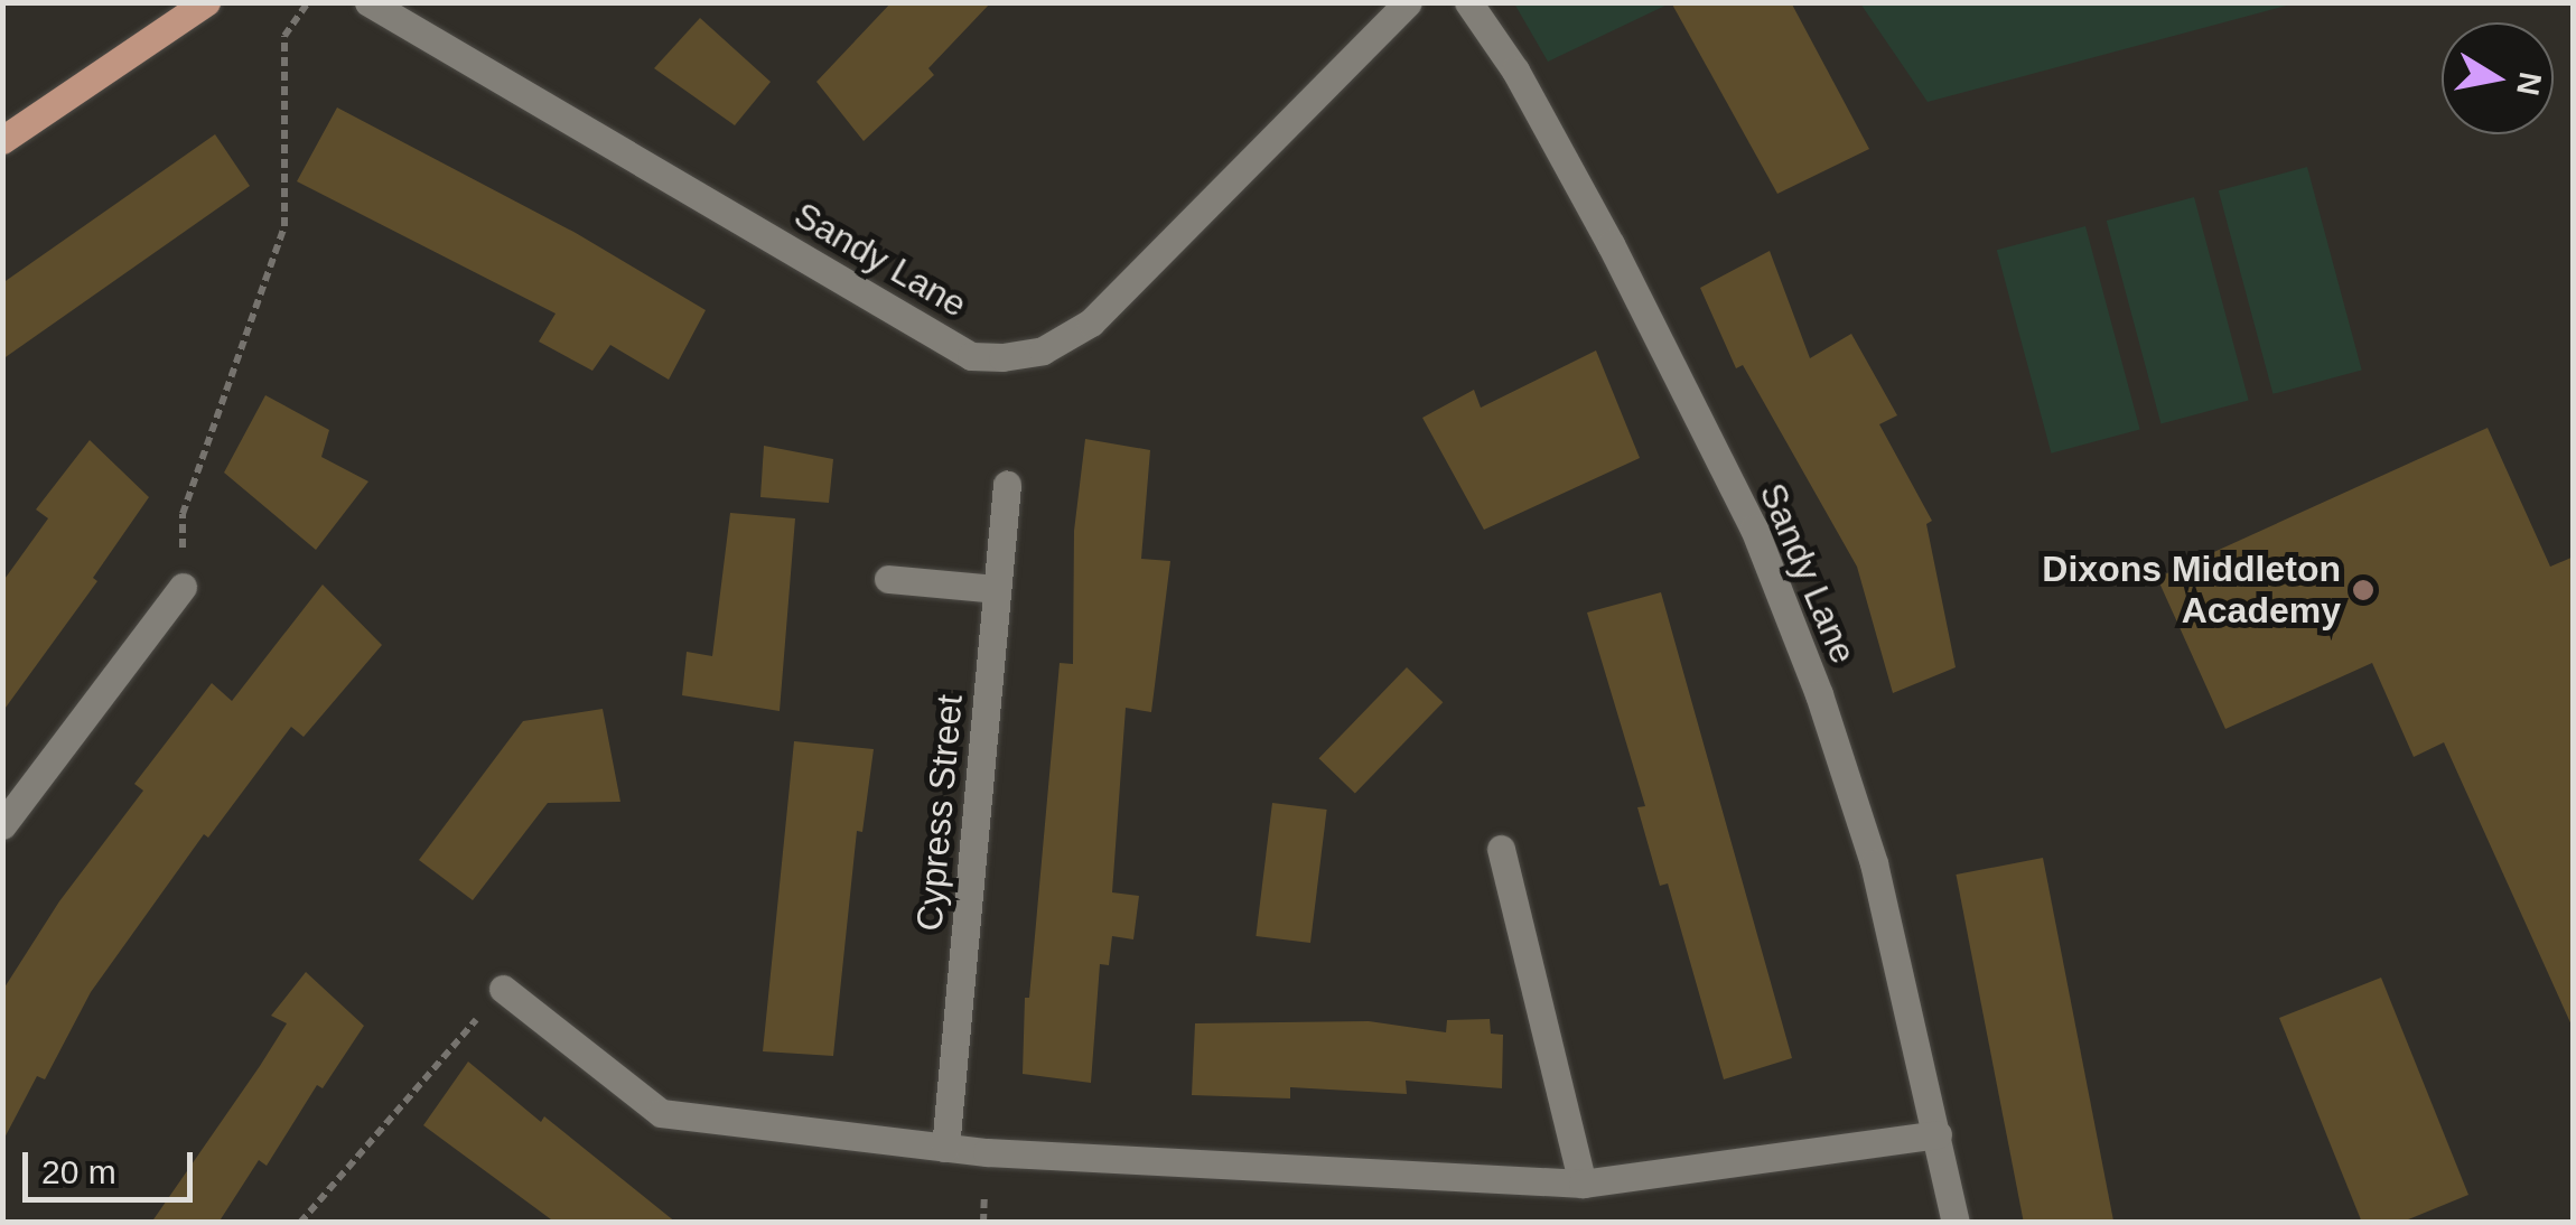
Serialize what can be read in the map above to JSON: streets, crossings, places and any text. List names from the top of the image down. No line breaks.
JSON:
{"streets":{"street":["Sandy Lane","Cypress Street"]},"places":["Dixons Middleton Academy"],"scale_bar":"20 m","north":"right"}
